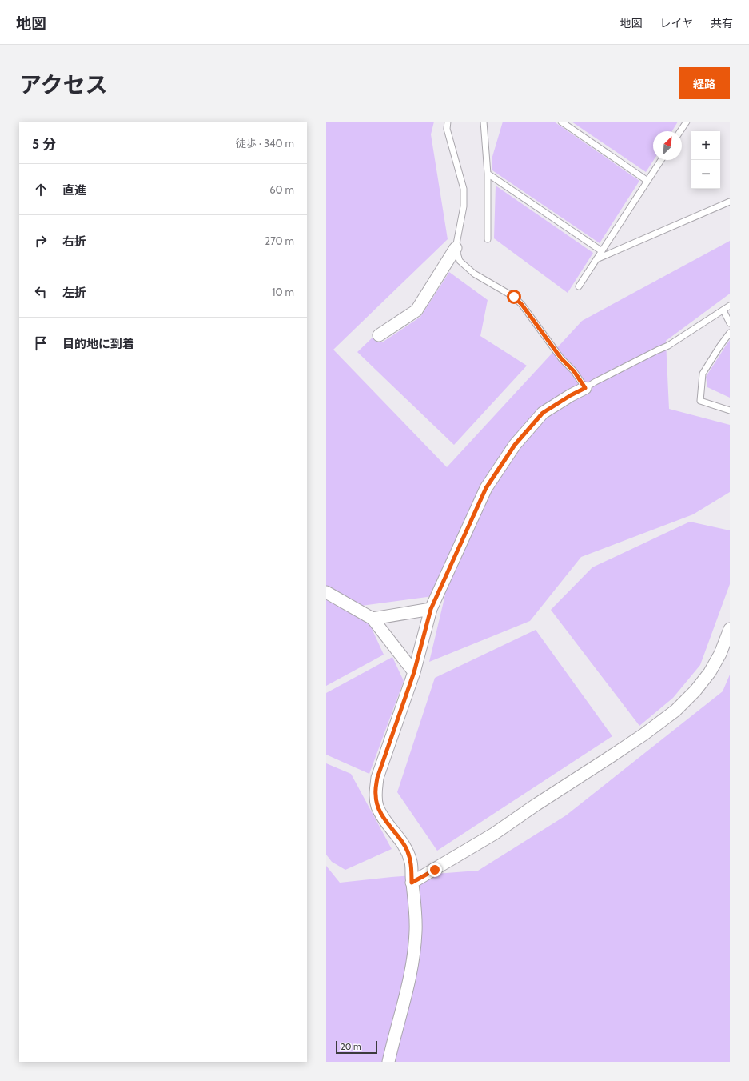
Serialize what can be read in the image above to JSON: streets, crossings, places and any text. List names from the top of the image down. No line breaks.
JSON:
{"scale_bar":"20 m","north":"top right","page":{"header":"地図","nav":["地図","レイヤ","共有"],"title":"アクセス","buttons":"経路","heading":["5 分","徒歩 · 340 m"],"map_buttons":["+","−"],"list":[["直進","60 m"],["右折","270 m"],["左折","10 m"],"目的地に到着"],"scale":"20 m"}}
